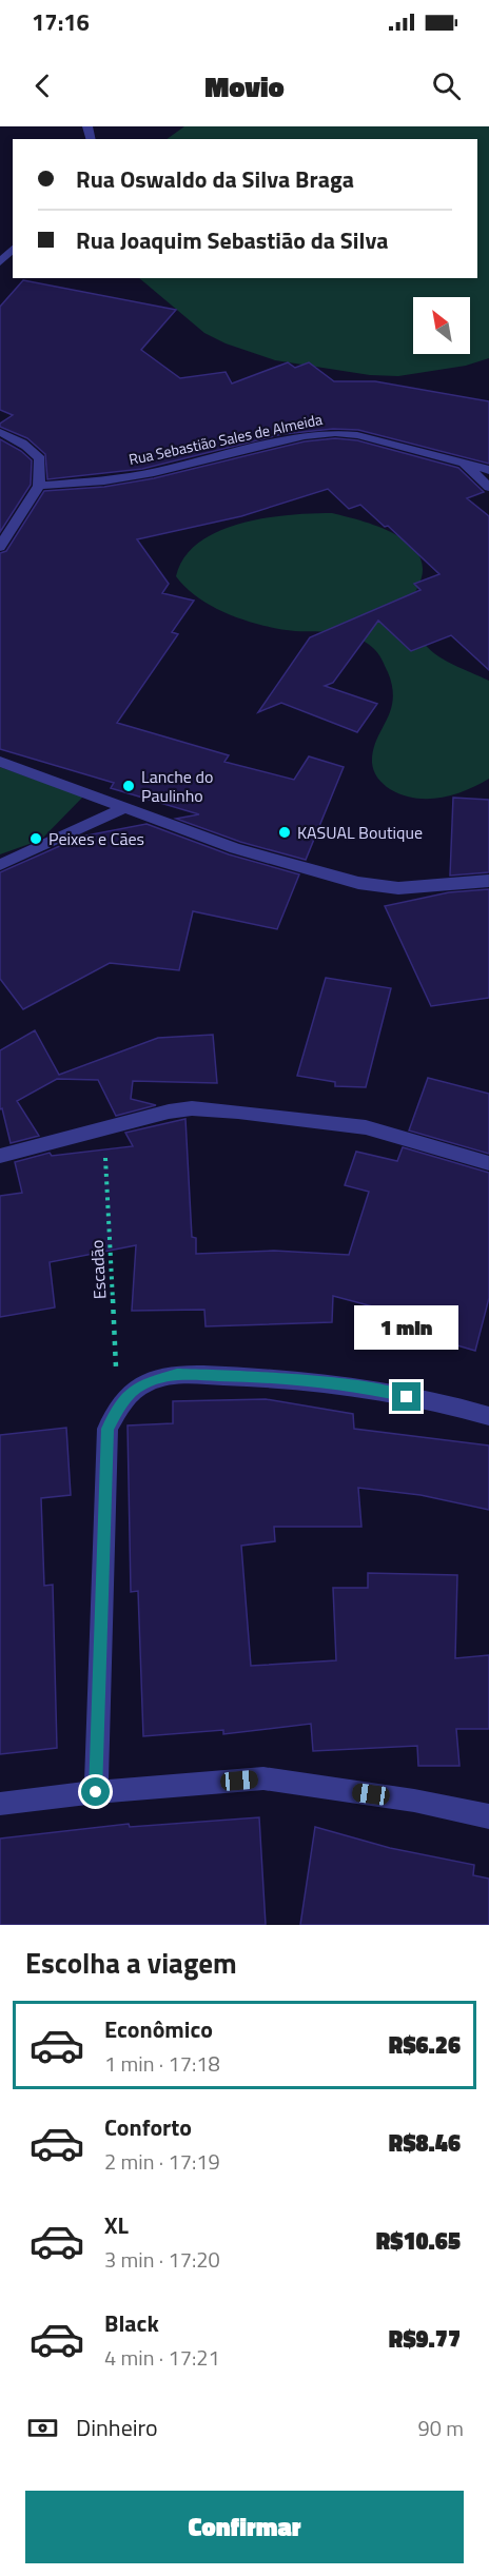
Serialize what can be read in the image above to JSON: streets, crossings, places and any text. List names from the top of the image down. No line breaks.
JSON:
{"streets":{"street":["Rua Sebastião Sales de Almeida"],"path":["Escadão"]},"places":["Lanche do Paulinho","KASUAL Boutique","Peixes e Cães"],"north":"top left","page":{"status":"17:16","header":"Movio","banner":["Rua Oswaldo da Silva Braga","Rua Joaquim Sebastião da Silva"],"bubble":"1 min","heading":"Escolha a viagem","list":[{"name":"Econômico","note":"1 min · 17:18","value":"R$6.26"},{"name":"Conforto","note":"2 min · 17:19","value":"R$8.46"},{"name":"XL","note":"3 min · 17:20","value":"R$10.65"},{"name":"Black","note":"4 min · 17:21","value":"R$9.77"}],"pay":["Dinheiro","90 m"],"buttons":"Confirmar"}}
